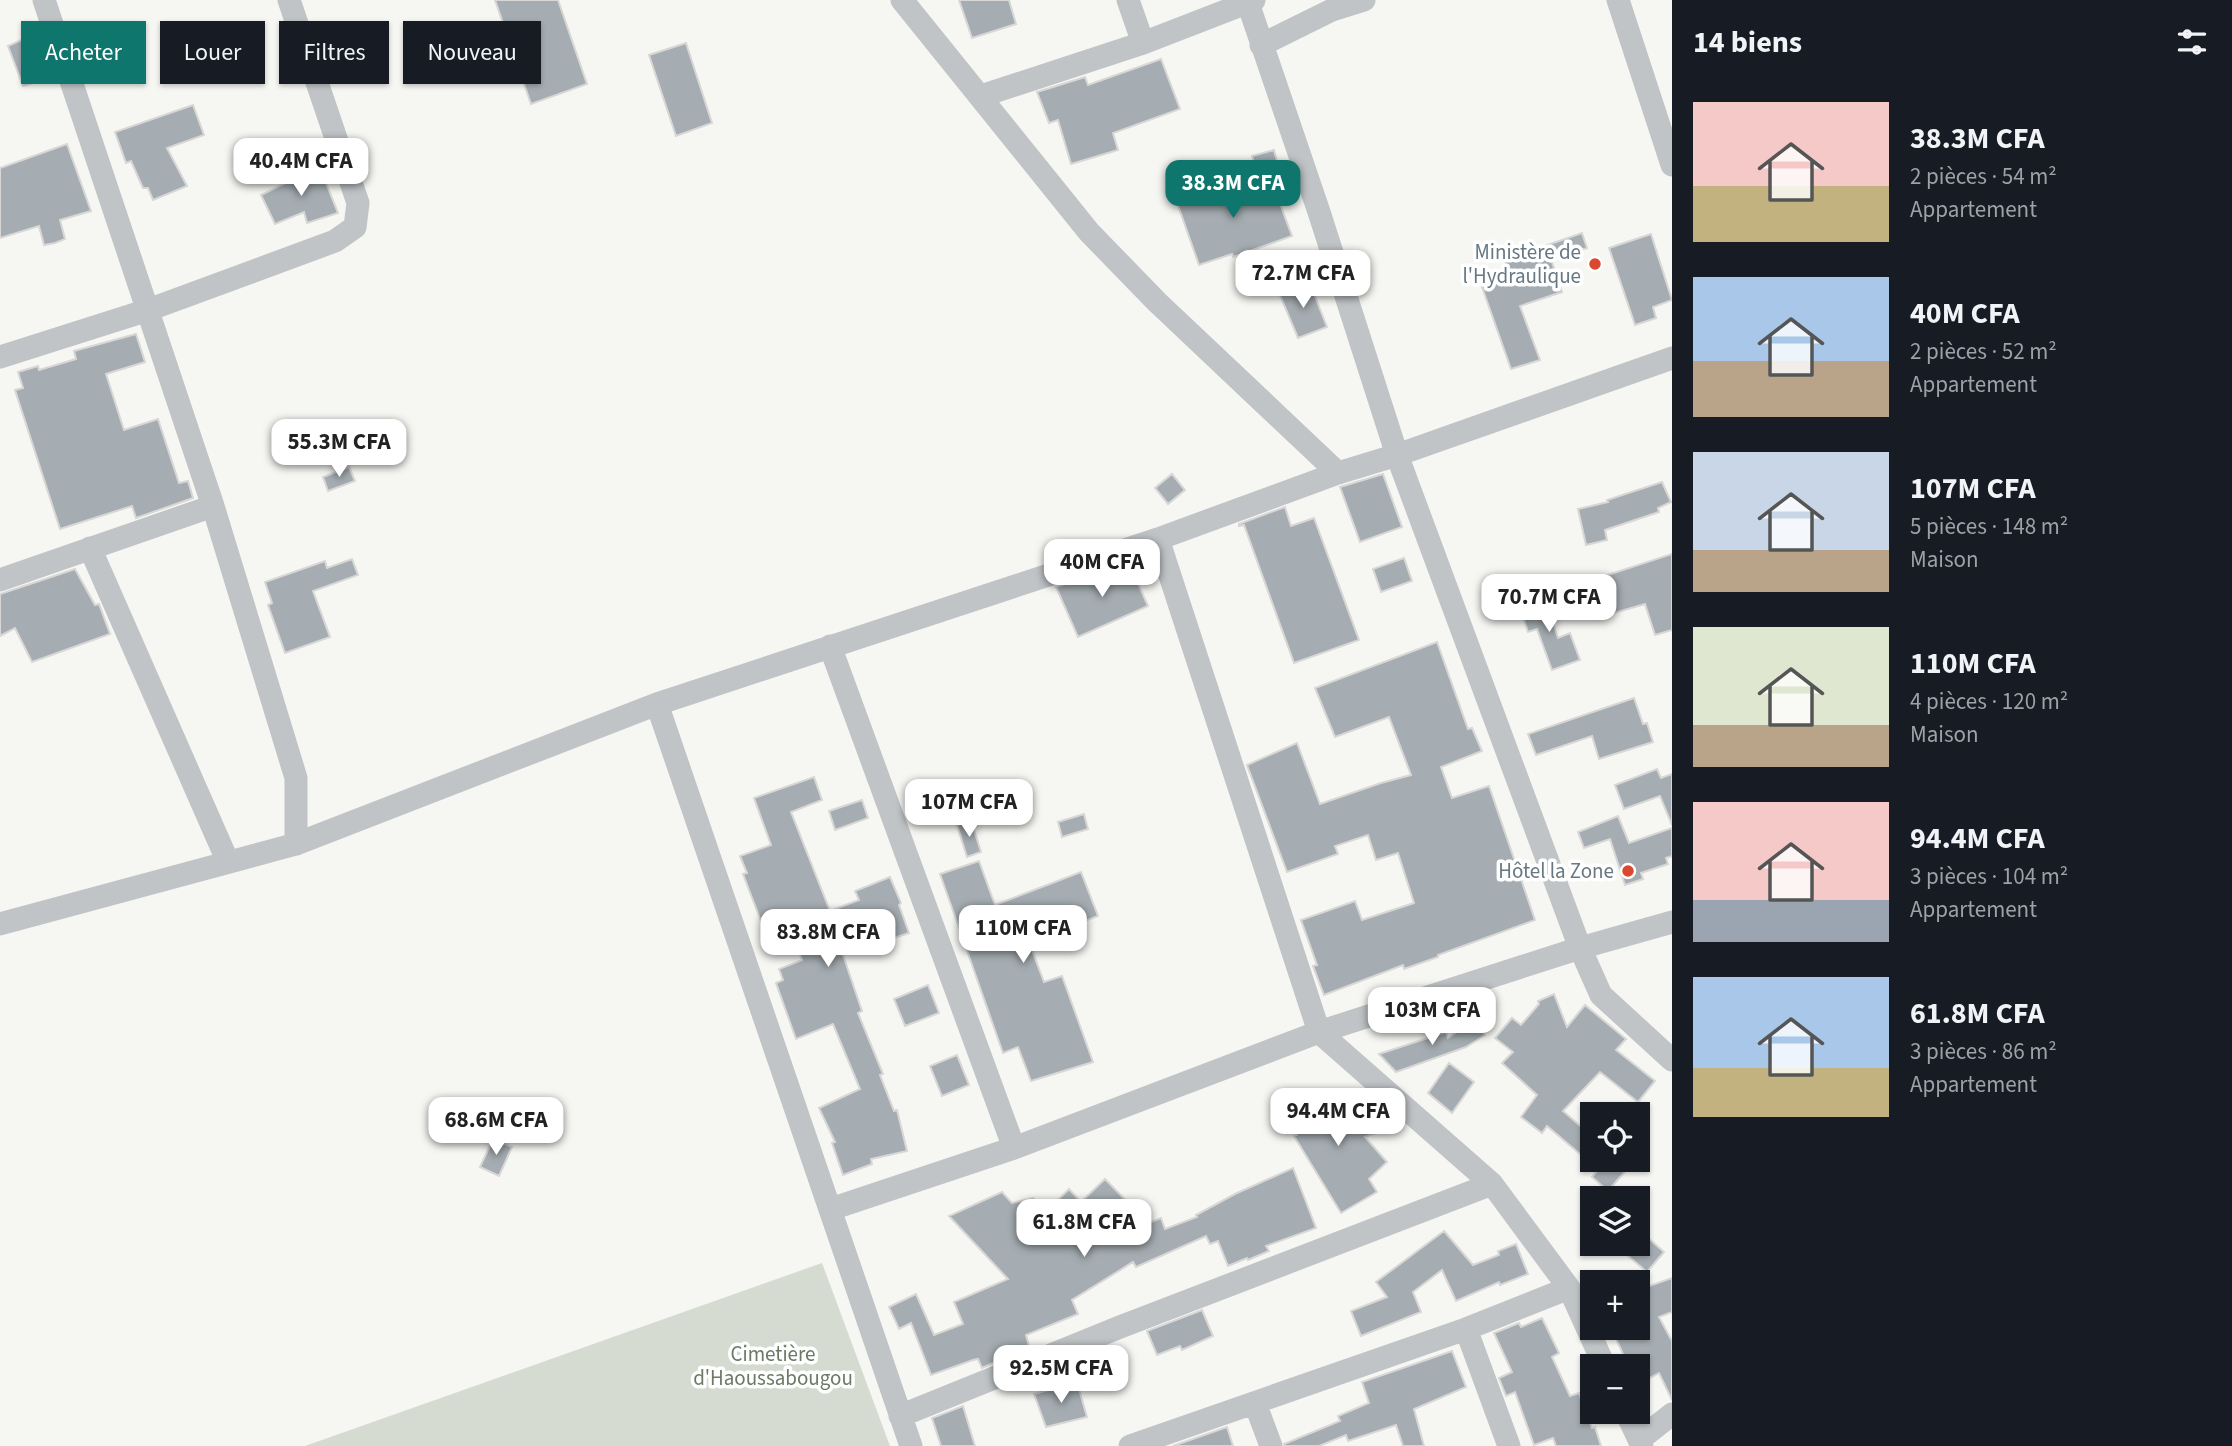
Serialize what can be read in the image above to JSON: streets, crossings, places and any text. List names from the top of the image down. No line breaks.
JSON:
{"parks":["Cimetière d'Haoussabougou"],"places":["Ministère de l'Hydraulique","Hôtel la Zone"],"page":{"heading":"14 biens","chip":["Acheter","Louer","Filtres","Nouveau"],"list":[{"name":"38.3M CFA","note":"2 pièces · 54 m² · Appartement"},{"name":"40M CFA","note":"2 pièces · 52 m² · Appartement"},{"name":"107M CFA","note":"5 pièces · 148 m² · Maison"},{"name":"110M CFA","note":"4 pièces · 120 m² · Maison"},{"name":"94.4M CFA","note":"3 pièces · 104 m² · Appartement"},{"name":"61.8M CFA","note":"3 pièces · 86 m² · Appartement"}],"price":["40.4M CFA","38.3M CFA","72.7M CFA","55.3M CFA","40M CFA","70.7M CFA","107M CFA","110M CFA","83.8M CFA","103M CFA","94.4M CFA","68.6M CFA","61.8M CFA","92.5M CFA"],"map_buttons":["+","−"]}}
